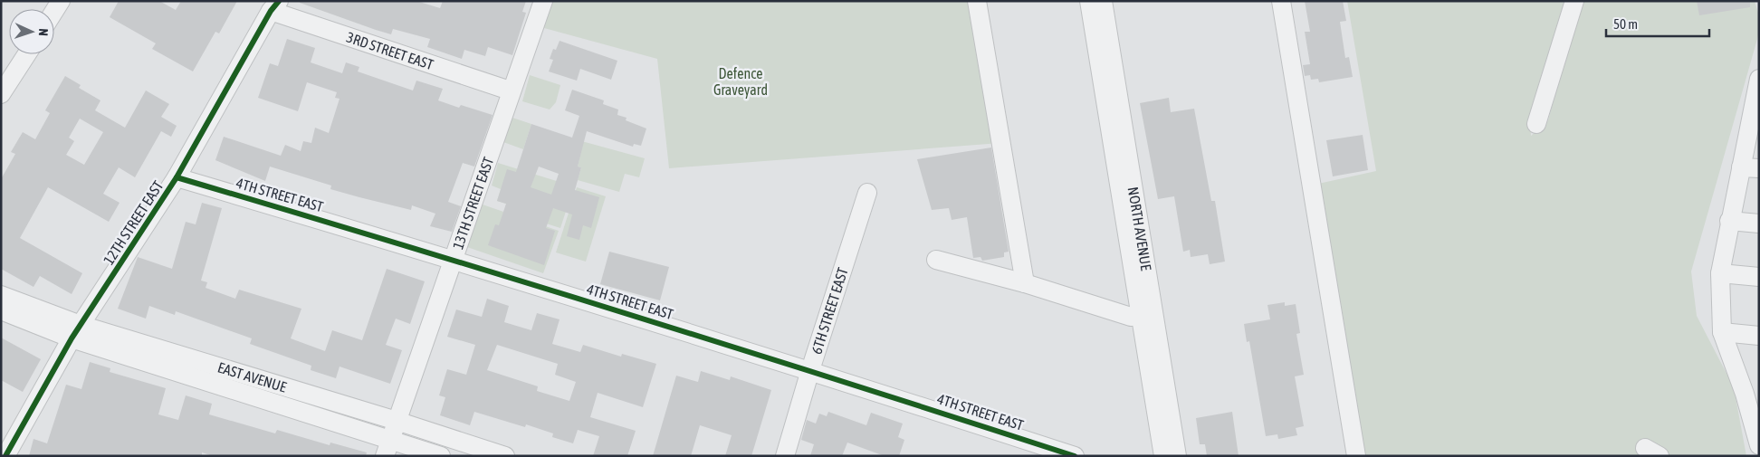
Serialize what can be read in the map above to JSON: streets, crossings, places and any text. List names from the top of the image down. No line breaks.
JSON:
{"streets":{"street":["3RD STREET EAST","4TH STREET EAST","13TH STREET EAST","12TH STREET EAST","NORTH AVENUE","6TH STREET EAST","EAST AVENUE"]},"crossings":[["3RD STREET EAST","13TH STREET EAST"],["3RD STREET EAST","12TH STREET EAST"],["4TH STREET EAST","13TH STREET EAST"],["4TH STREET EAST","12TH STREET EAST"],["4TH STREET EAST","6TH STREET EAST"],["13TH STREET EAST","EAST AVENUE"],["12TH STREET EAST","EAST AVENUE"]],"parks":["Defence Graveyard"],"scale_bar":"50 m","north":"right"}
